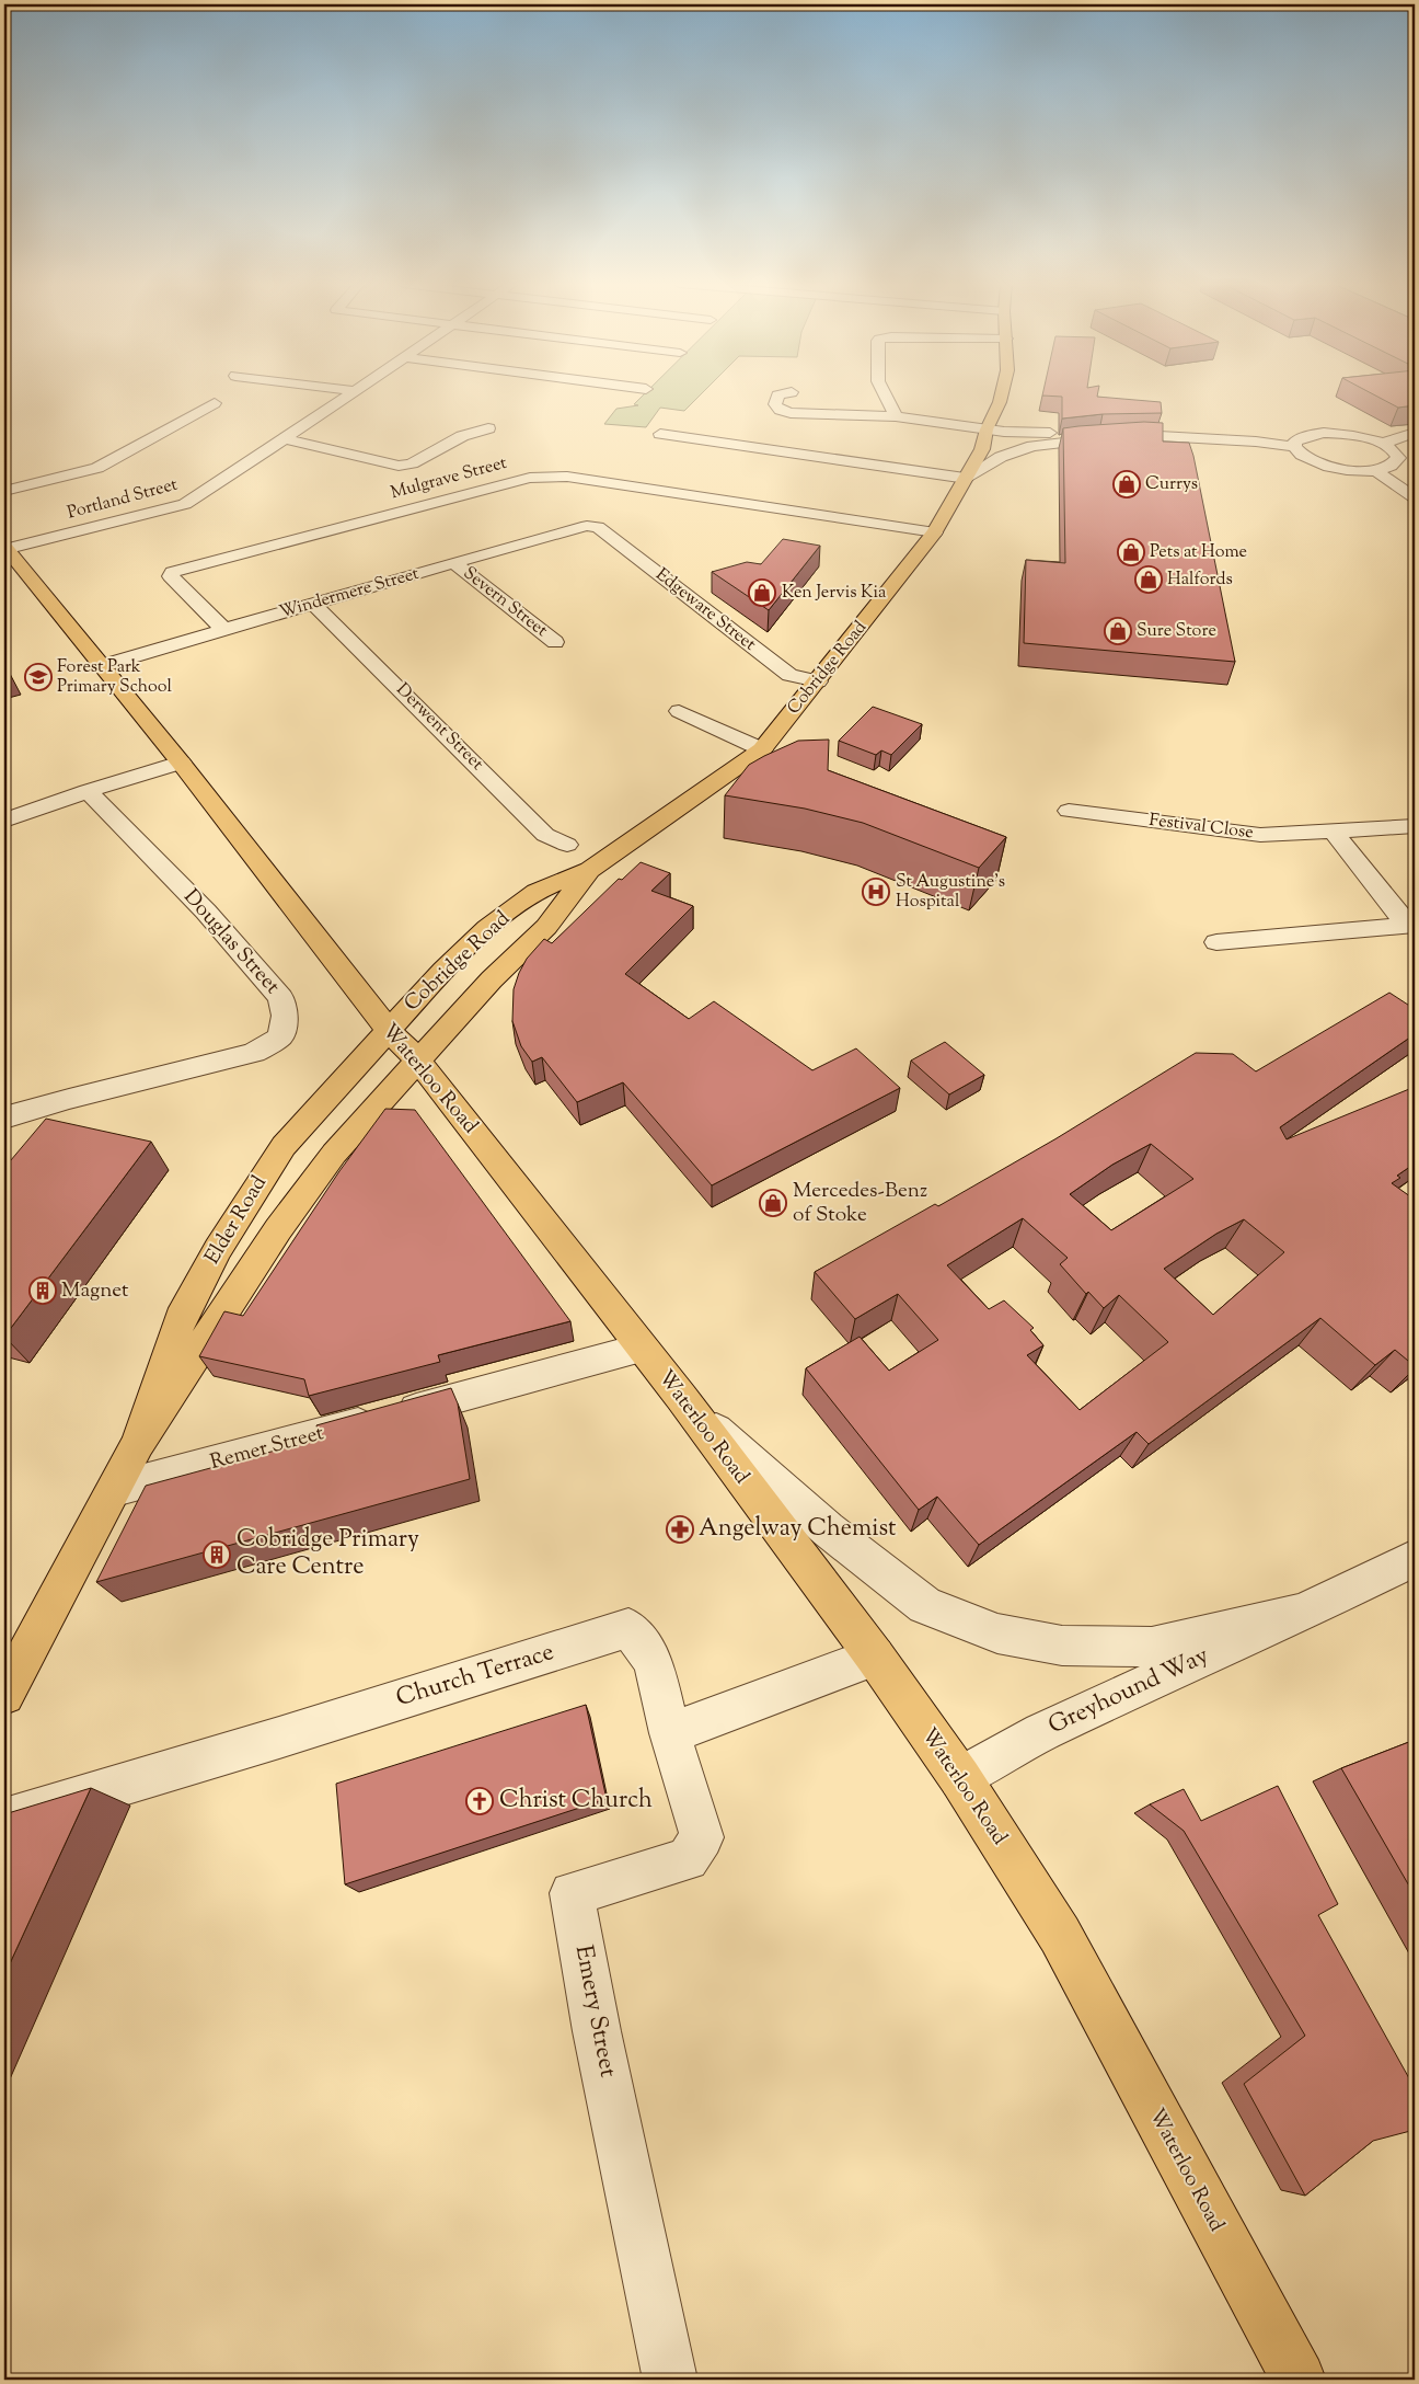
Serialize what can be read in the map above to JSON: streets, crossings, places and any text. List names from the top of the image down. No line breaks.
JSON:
{"streets":{"main road":["Cobridge Road","Waterloo Road","Elder Road"],"street":["Mulgrave Street","Portland Street","Windermere Street","Severn Street","Edgeware Street","Derwent Street","Festival Close","Douglas Street","Remer Street","Church Terrace","Greyhound Way","Emery Street"]},"crossings":[["Mulgrave Street","Windermere Street"],["Mulgrave Street","Cobridge Road"],["Portland Street","Waterloo Road"],["Windermere Street","Severn Street"],["Windermere Street","Edgeware Street"],["Windermere Street","Derwent Street"],["Windermere Street","Waterloo Road"],["Edgeware Street","Cobridge Road"],["Cobridge Road","Waterloo Road"],["Cobridge Road","Elder Road"],["Waterloo Road","Elder Road"],["Waterloo Road","Remer Street"],["Waterloo Road","Greyhound Way"],["Elder Road","Remer Street"],["Church Terrace","Emery Street"]],"places":{"shop":["Currys","Pets at Home","Halfords","Ken Jervis Kia","Sure Store","Mercedes-Benz of Stoke"],"school or university":["Forest Park Primary School"],"hospital":["St Augustine's Hospital"],"building":["Magnet","Cobridge Primary Care Centre"],"pharmacy":["Angelway Chemist"],"church":["Christ Church"]}}
